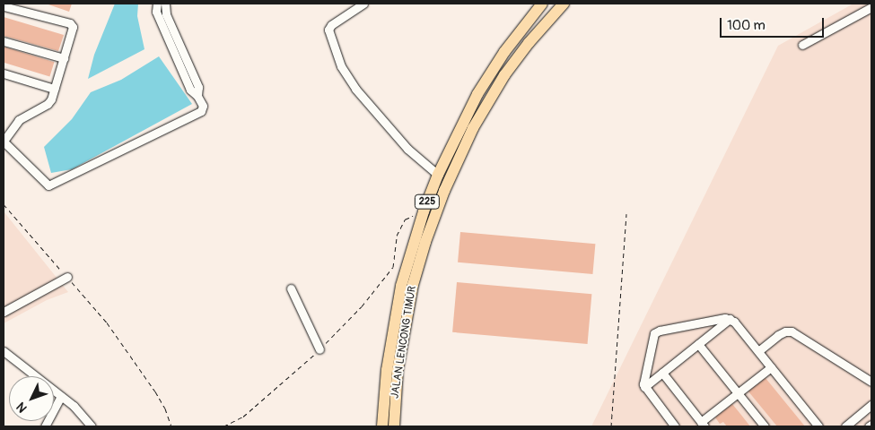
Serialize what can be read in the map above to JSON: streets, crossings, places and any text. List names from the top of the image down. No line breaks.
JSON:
{"streets":{"highway":["225","JALAN LENCONG TIMUR"]},"crossings":[["225","JALAN LENCONG TIMUR"]],"scale_bar":"100 m","north":"bottom left"}
